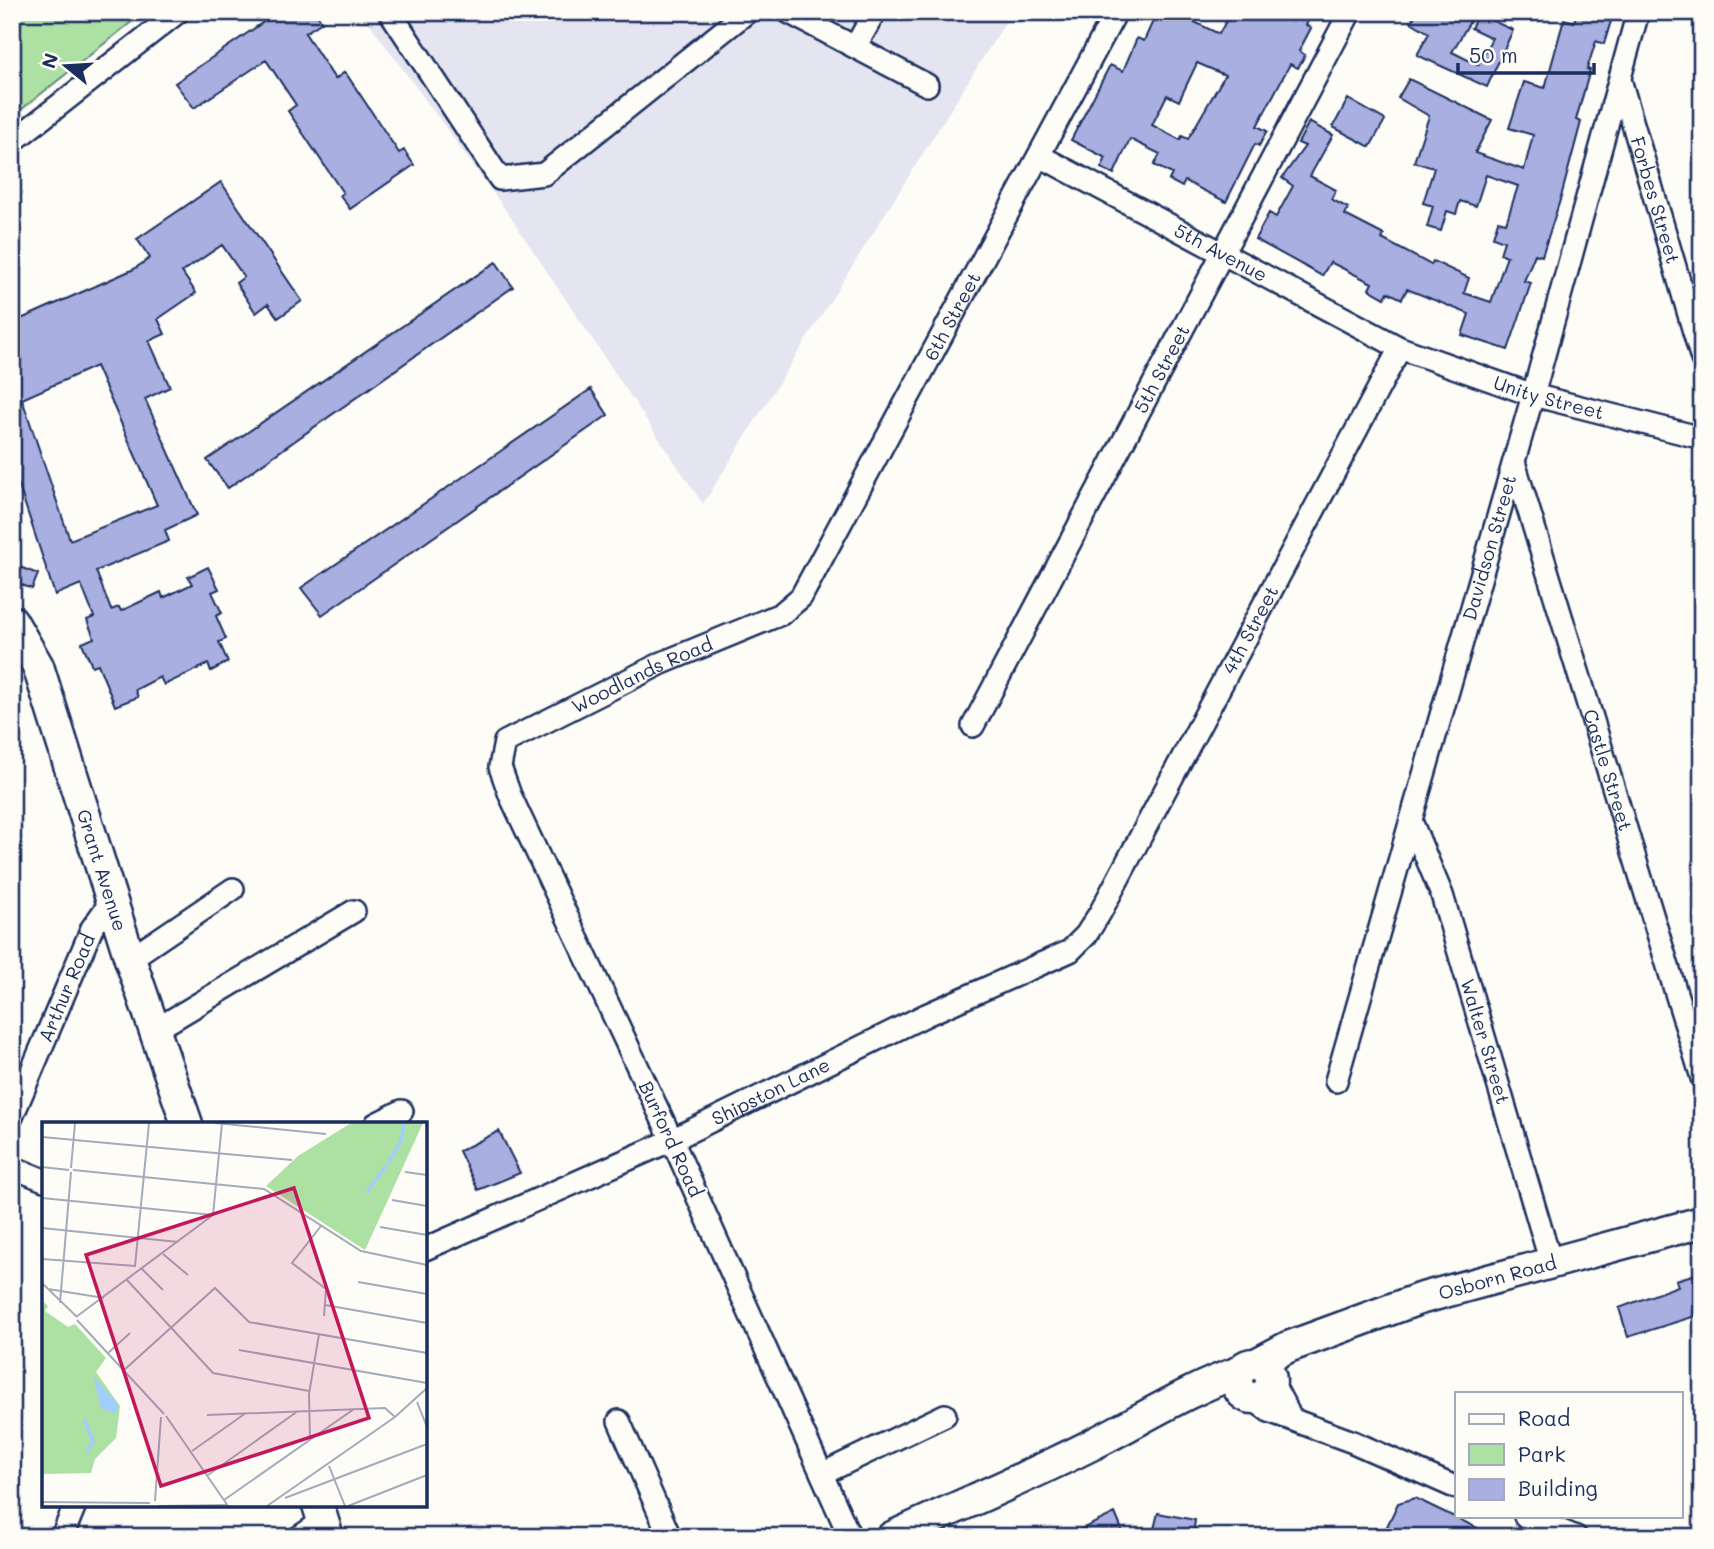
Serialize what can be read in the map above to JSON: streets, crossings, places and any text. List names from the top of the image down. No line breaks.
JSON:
{"streets":{"street":["Forbes Street","5th Avenue","6th Street","5th Street","Unity Street","Davidson Street","4th Street","Woodlands Road","Castle Street","Grant Avenue","Arthur Road","Walter Street","Shipston Lane","Burford Road","Osborn Road"]},"crossings":[["Forbes Street","Davidson Street"],["5th Avenue","6th Street"],["5th Avenue","5th Street"],["5th Avenue","Unity Street"],["5th Avenue","4th Street"],["6th Street","Woodlands Road"],["Unity Street","Davidson Street"],["Unity Street","4th Street"],["Davidson Street","Castle Street"],["Davidson Street","Walter Street"],["4th Street","Shipston Lane"],["Woodlands Road","Burford Road"],["Grant Avenue","Arthur Road"],["Walter Street","Osborn Road"],["Shipston Lane","Burford Road"]],"legend":["Road","Park","Building"],"scale_bar":"50 m","north":"left"}
